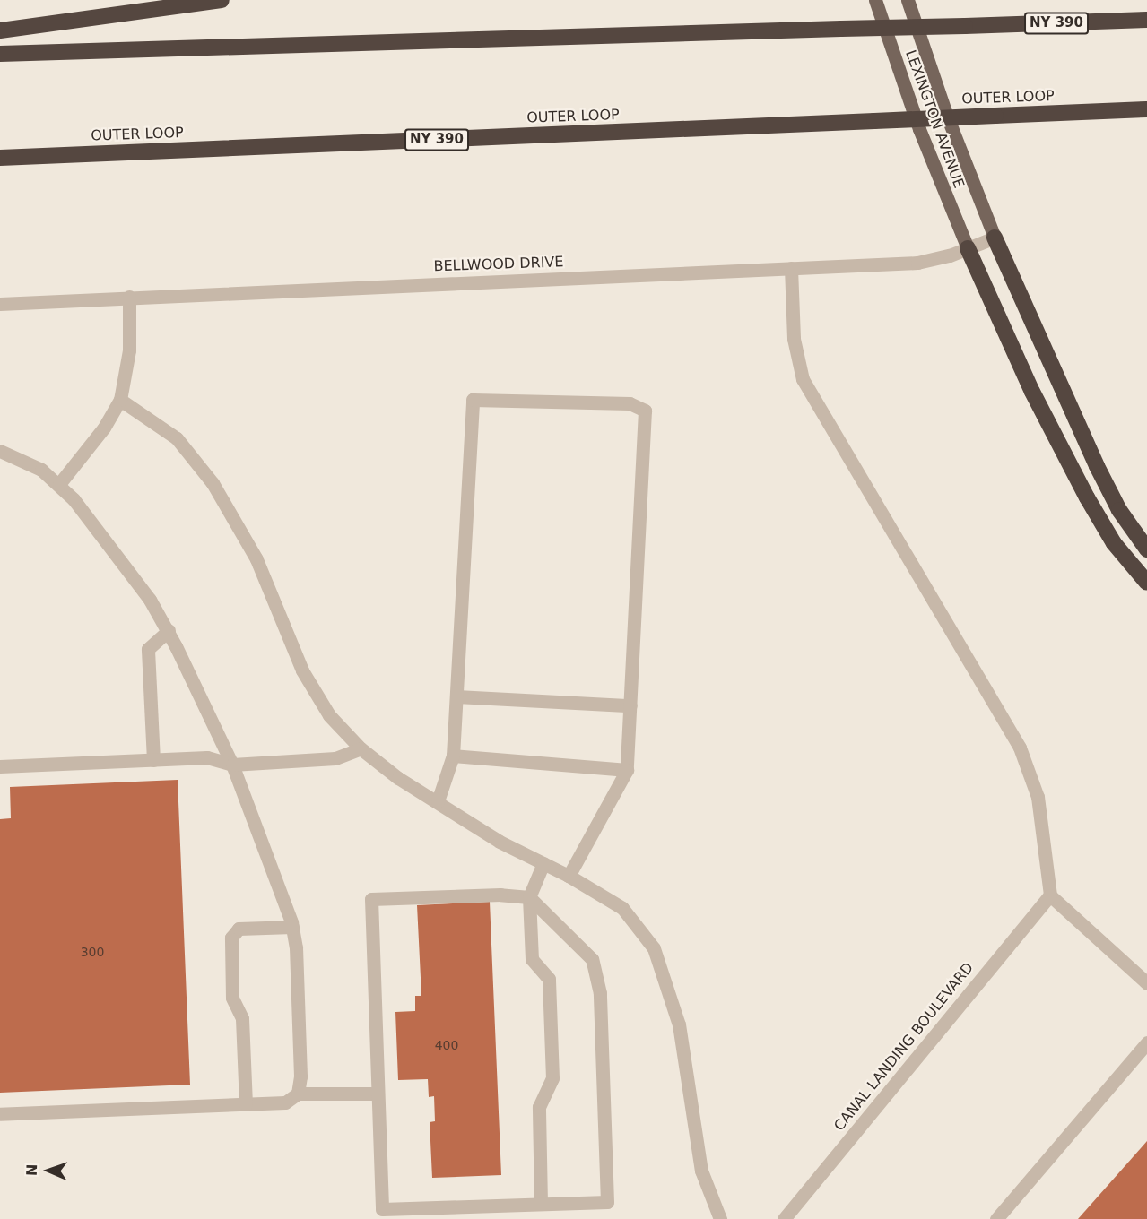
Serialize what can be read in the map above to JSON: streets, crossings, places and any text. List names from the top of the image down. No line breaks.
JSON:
{"streets":{"highway":["NY 390","OUTER LOOP"],"main road":["LEXINGTON AVENUE"],"street":["BELLWOOD DRIVE","CANAL LANDING BOULEVARD"]},"crossings":[["LEXINGTON AVENUE","BELLWOOD DRIVE"]],"house_numbers":["300","400"],"north":"left"}
